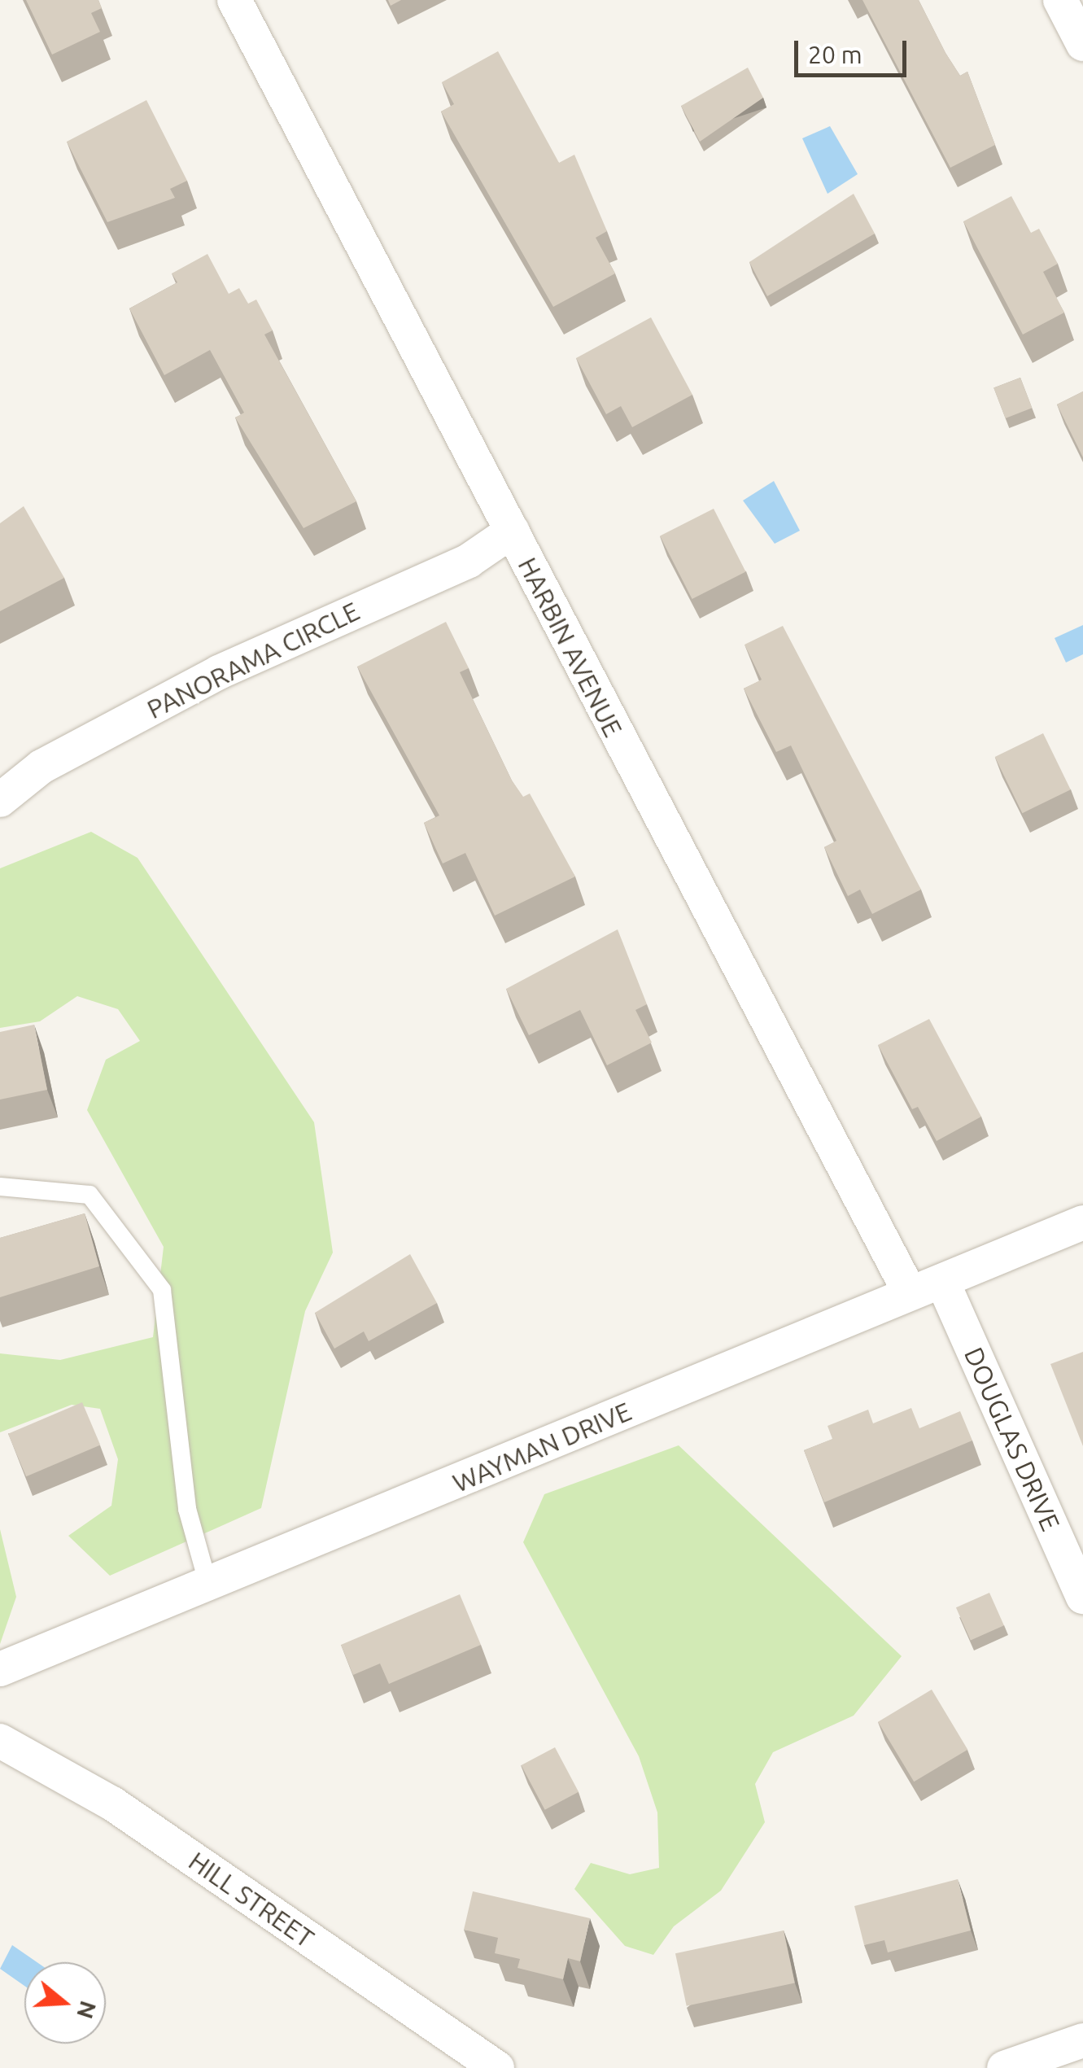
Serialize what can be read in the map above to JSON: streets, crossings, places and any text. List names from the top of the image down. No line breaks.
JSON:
{"streets":{"street":["HARBIN AVENUE","PANORAMA CIRCLE","DOUGLAS DRIVE","WAYMAN DRIVE","HILL STREET"]},"crossings":[["HARBIN AVENUE","PANORAMA CIRCLE"],["HARBIN AVENUE","DOUGLAS DRIVE"],["HARBIN AVENUE","WAYMAN DRIVE"],["DOUGLAS DRIVE","WAYMAN DRIVE"]],"scale_bar":"20 m","north":"right"}
